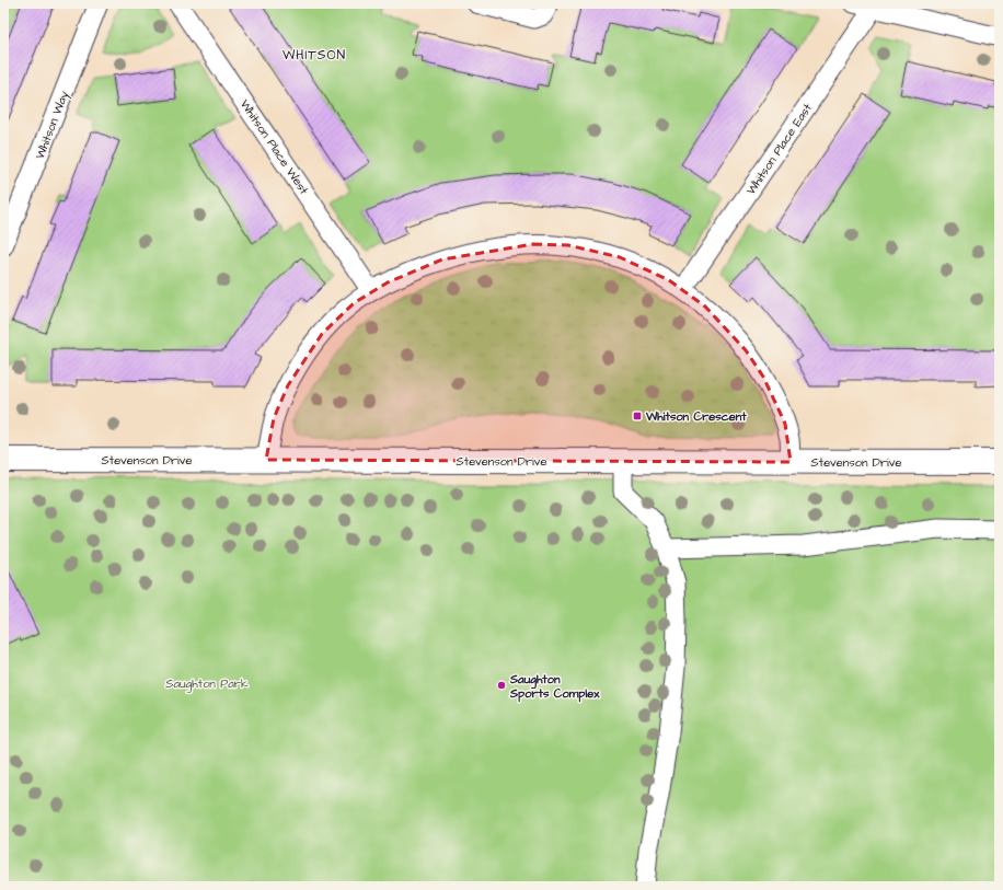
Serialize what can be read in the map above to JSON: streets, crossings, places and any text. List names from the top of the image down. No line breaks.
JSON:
{"streets":{"street":["Whitson Way","Whitson Place West","Whitson Place East","Stevenson Drive"]},"districts":["WHITSON"],"parks":["Saughton Park"],"places":{"transit":["Whitson Crescent"],"other":["Saughton Sports Complex"]}}
